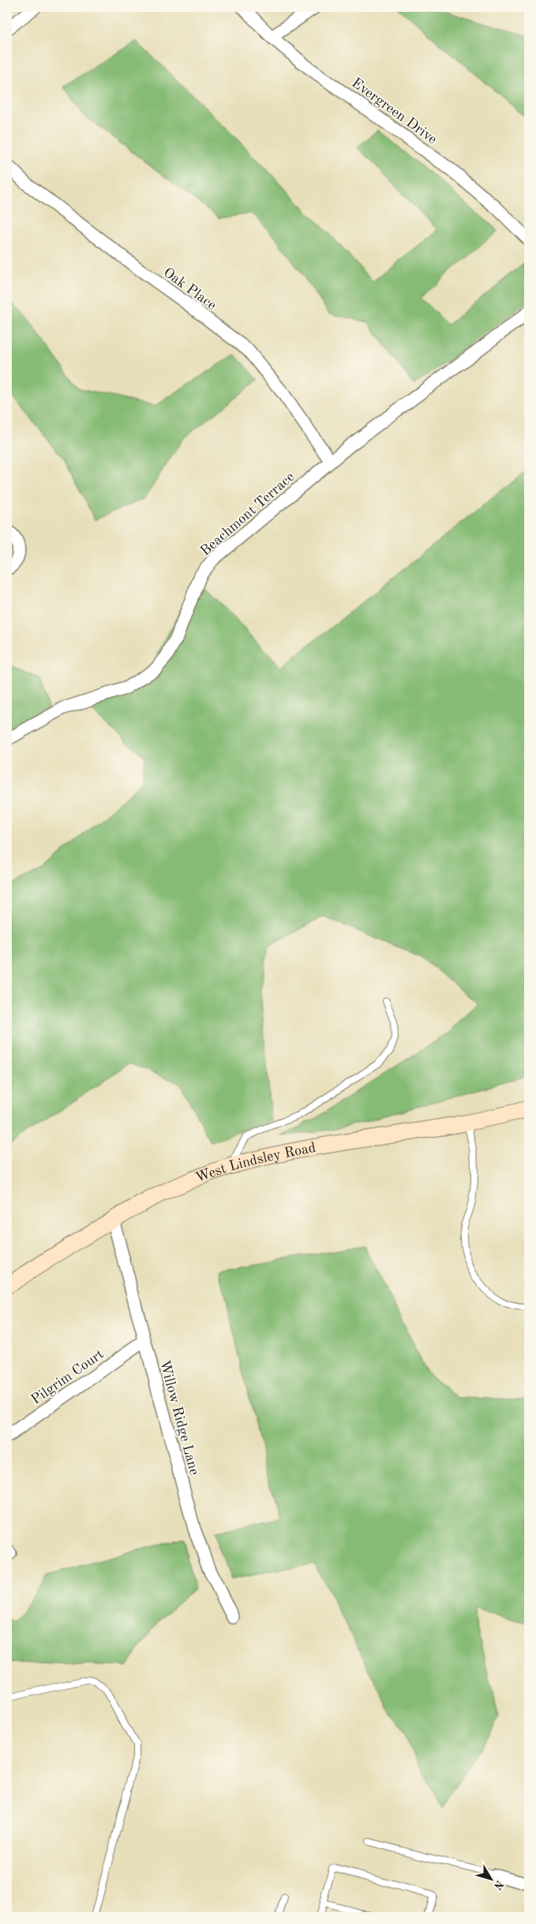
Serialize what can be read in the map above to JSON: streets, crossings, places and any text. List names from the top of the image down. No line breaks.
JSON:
{"streets":{"street":["Evergreen Drive","Oak Place","Beachmont Terrace","West Lindsley Road","Pilgrim Court","Willow Ridge Lane"]},"crossings":[["Oak Place","Beachmont Terrace"],["West Lindsley Road","Willow Ridge Lane"],["Pilgrim Court","Willow Ridge Lane"]],"north":"bottom right"}
